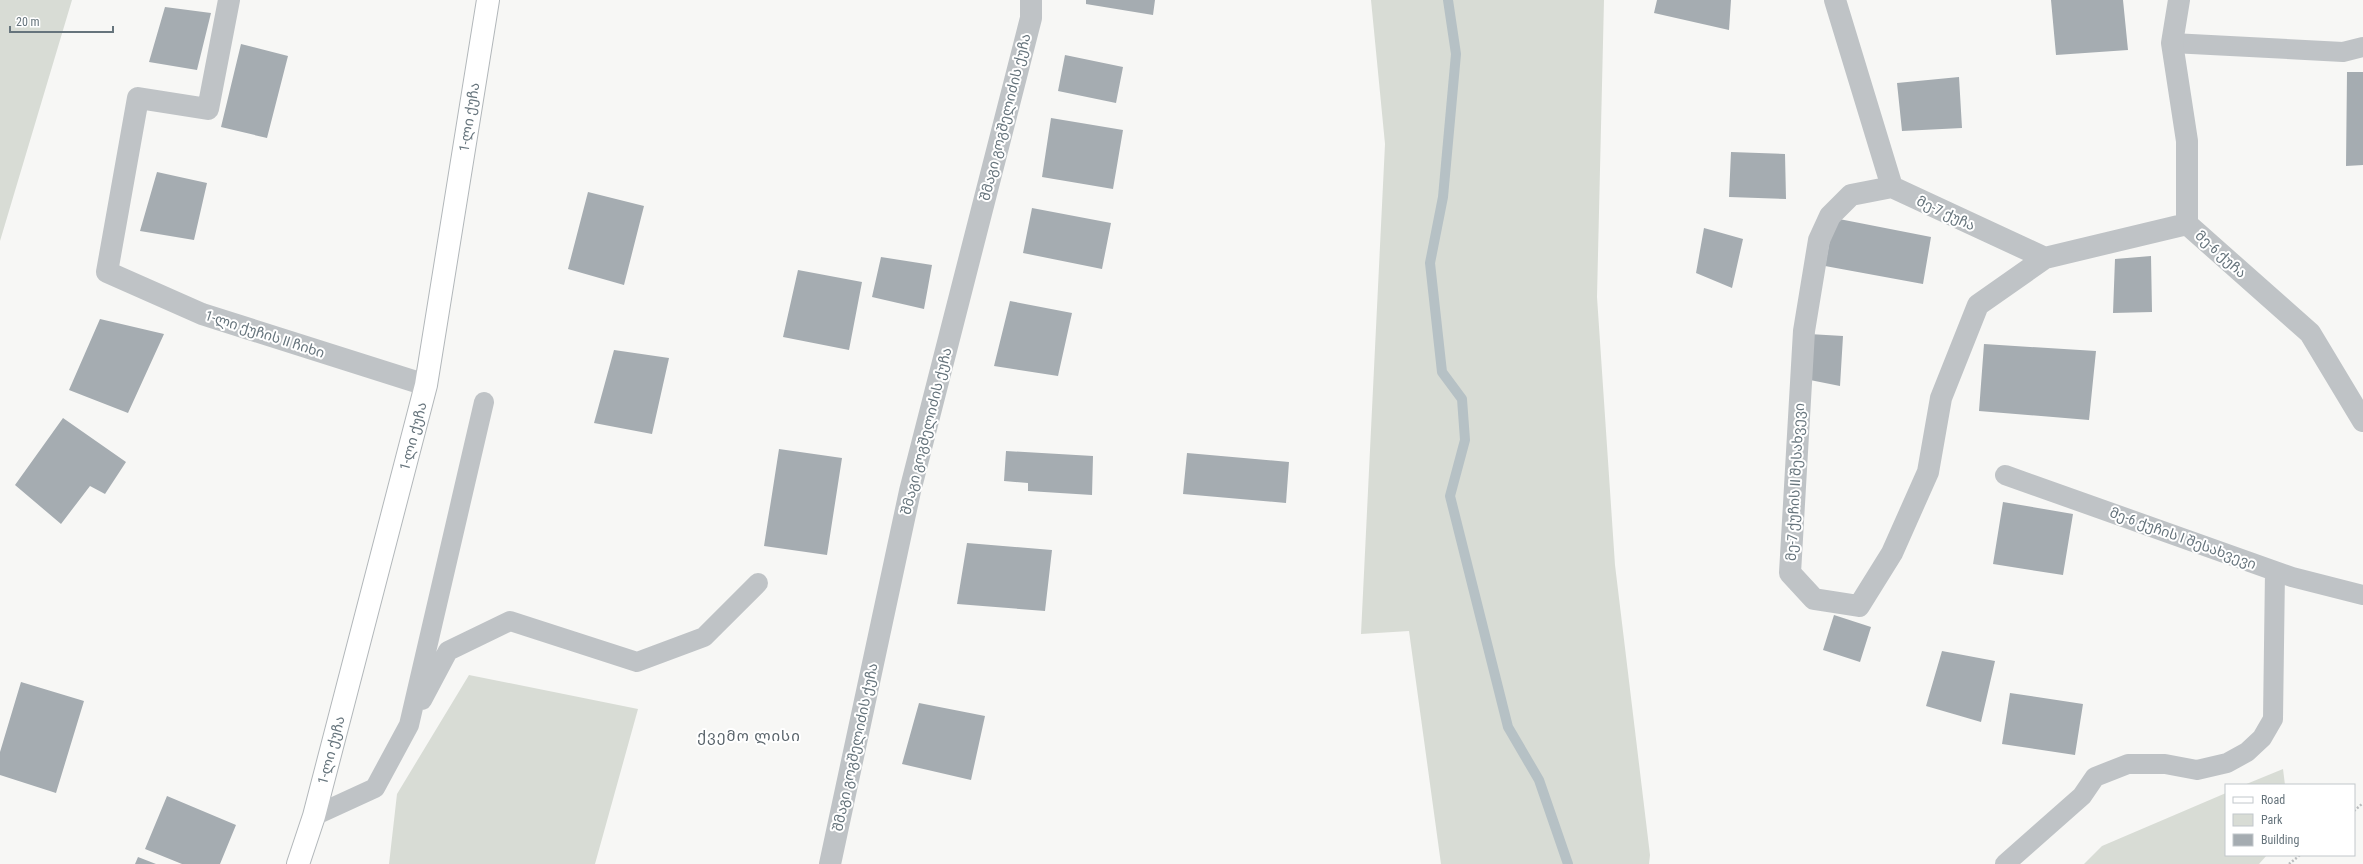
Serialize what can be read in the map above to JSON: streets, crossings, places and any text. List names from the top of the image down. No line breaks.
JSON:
{"streets":{"main road":["1-ლი ქუჩა"],"street":["შმაგი გოგშელიძის ქუჩა","მე-7 ქუჩა","მე-6 ქუჩა","1-ლი ქუჩის II ჩიხი","მე-7 ქუჩის II შესახვევი"],"lane":["მე-6 ქუჩის I შესახვევი"]},"crossings":[["1-ლი ქუჩა","1-ლი ქუჩის II ჩიხი"],["მე-7 ქუჩა","მე-7 ქუჩის II შესახვევი"]],"districts":["ქვემო ლისი"],"legend":["Road","Park","Building"],"scale_bar":"20 m"}
